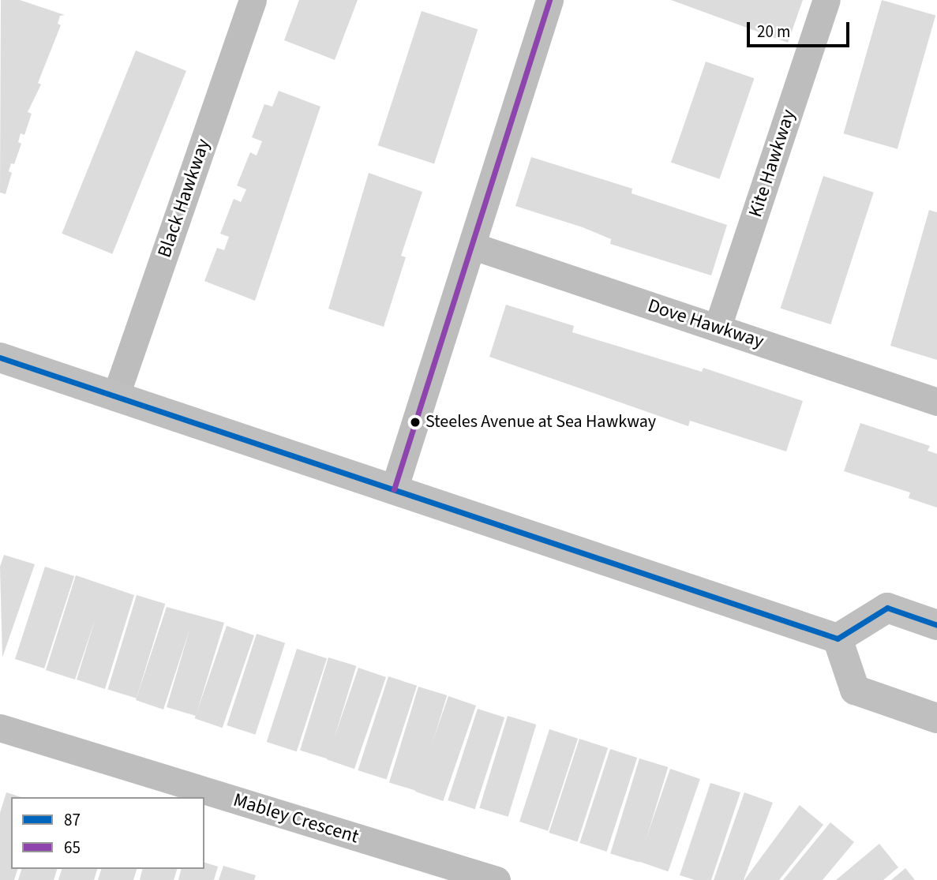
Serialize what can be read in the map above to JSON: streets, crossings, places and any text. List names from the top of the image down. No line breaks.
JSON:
{"streets":{"street":["Kite Hawkway","Black Hawkway","Dove Hawkway","Mabley Crescent"]},"crossings":[["Kite Hawkway","Dove Hawkway"]],"places":["Steeles Avenue at Sea Hawkway"],"lines":["transit line 65","transit line 87"],"legend":["87","65"],"scale_bar":"20 m"}
